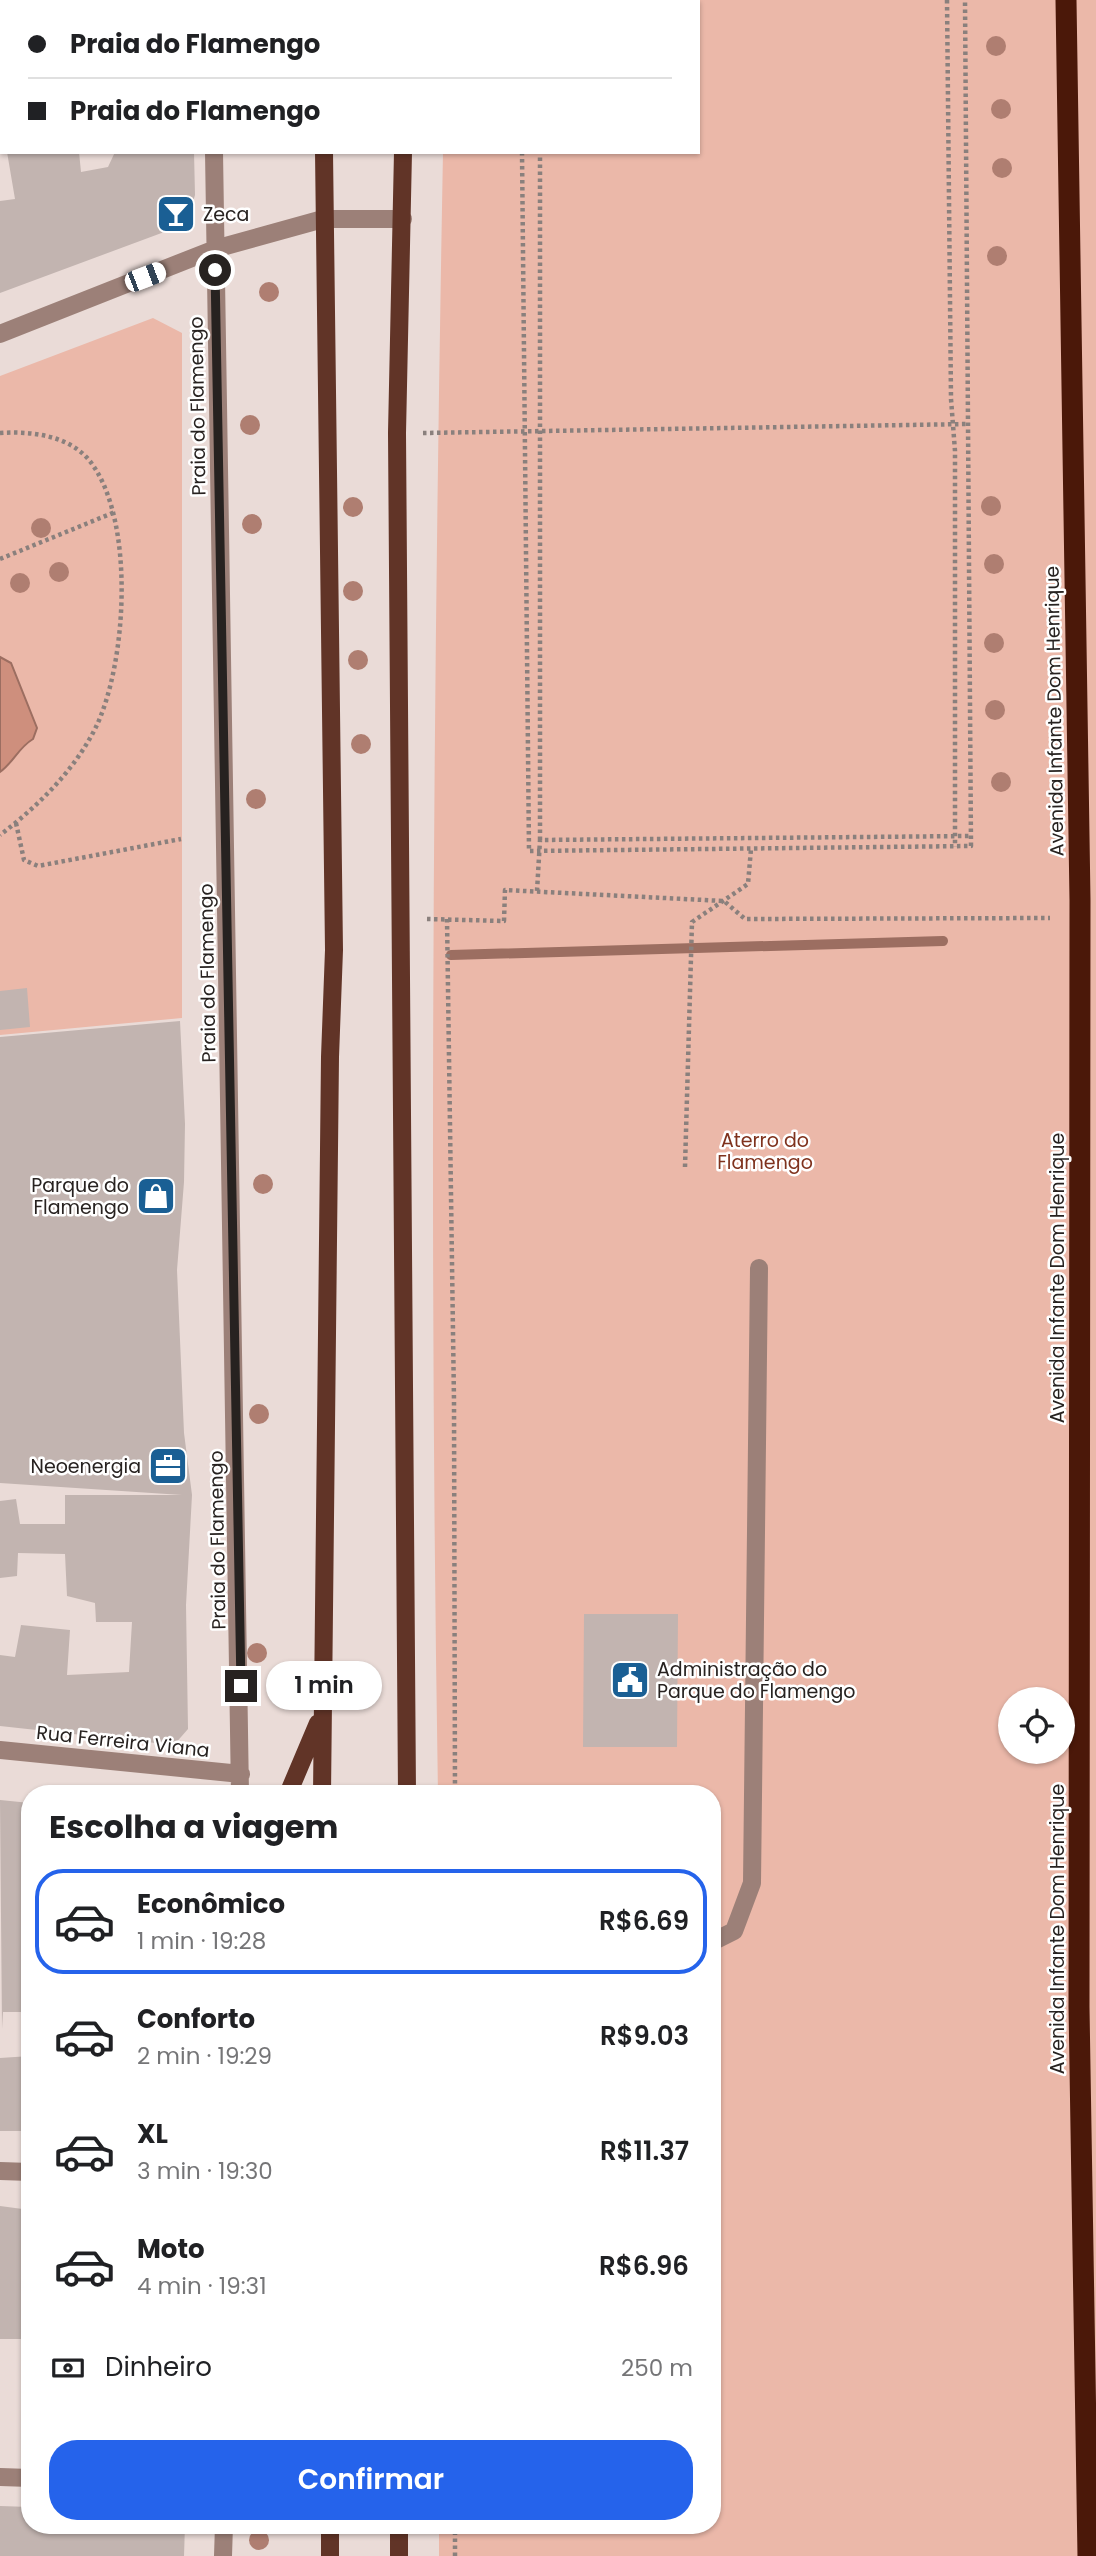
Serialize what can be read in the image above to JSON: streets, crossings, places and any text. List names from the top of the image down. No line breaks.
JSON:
{"streets":{"highway":["Avenida Infante Dom Henrique"],"street":["Praia do Flamengo","Rua Ferreira Viana"]},"crossings":[["Praia do Flamengo","Rua Ferreira Viana"]],"parks":["Aterro do Flamengo"],"places":{"bar":["Zeca"],"shop":["Parque do Flamengo"],"office":["Neoenergia"],"public building":["Administração do Parque do Flamengo"]},"page":{"banner":["Praia do Flamengo","Praia do Flamengo"],"bubble":"1 min","heading":"Escolha a viagem","list":[{"name":"Econômico","note":"1 min · 19:28","value":"R$6.69"},{"name":"Conforto","note":"2 min · 19:29","value":"R$9.03"},{"name":"XL","note":"3 min · 19:30","value":"R$11.37"},{"name":"Moto","note":"4 min · 19:31","value":"R$6.96"}],"pay":["Dinheiro","250 m"],"buttons":"Confirmar"}}
